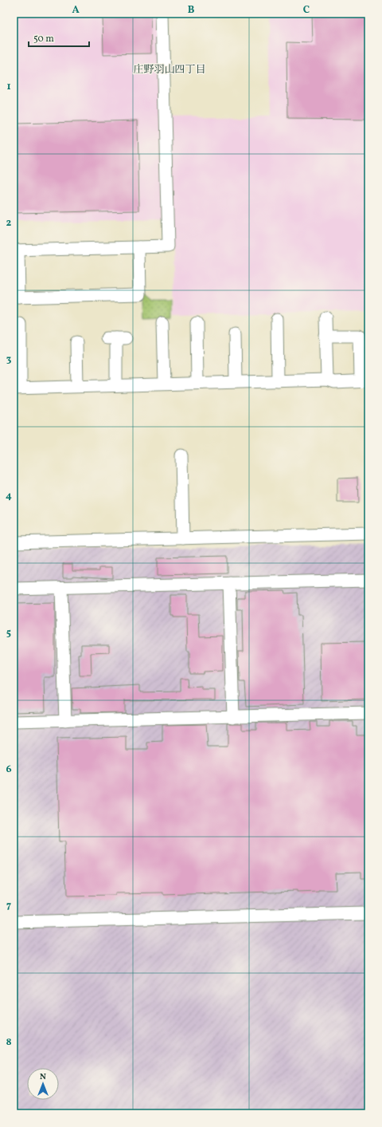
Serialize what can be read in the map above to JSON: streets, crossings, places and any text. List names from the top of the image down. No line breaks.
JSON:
{"districts":["庄野羽山四丁目"],"scale_bar":"50 m","north":"top","grid":{"columns":["A","B","C"],"rows":["1","2","3","4","5","6","7","8"]}}
